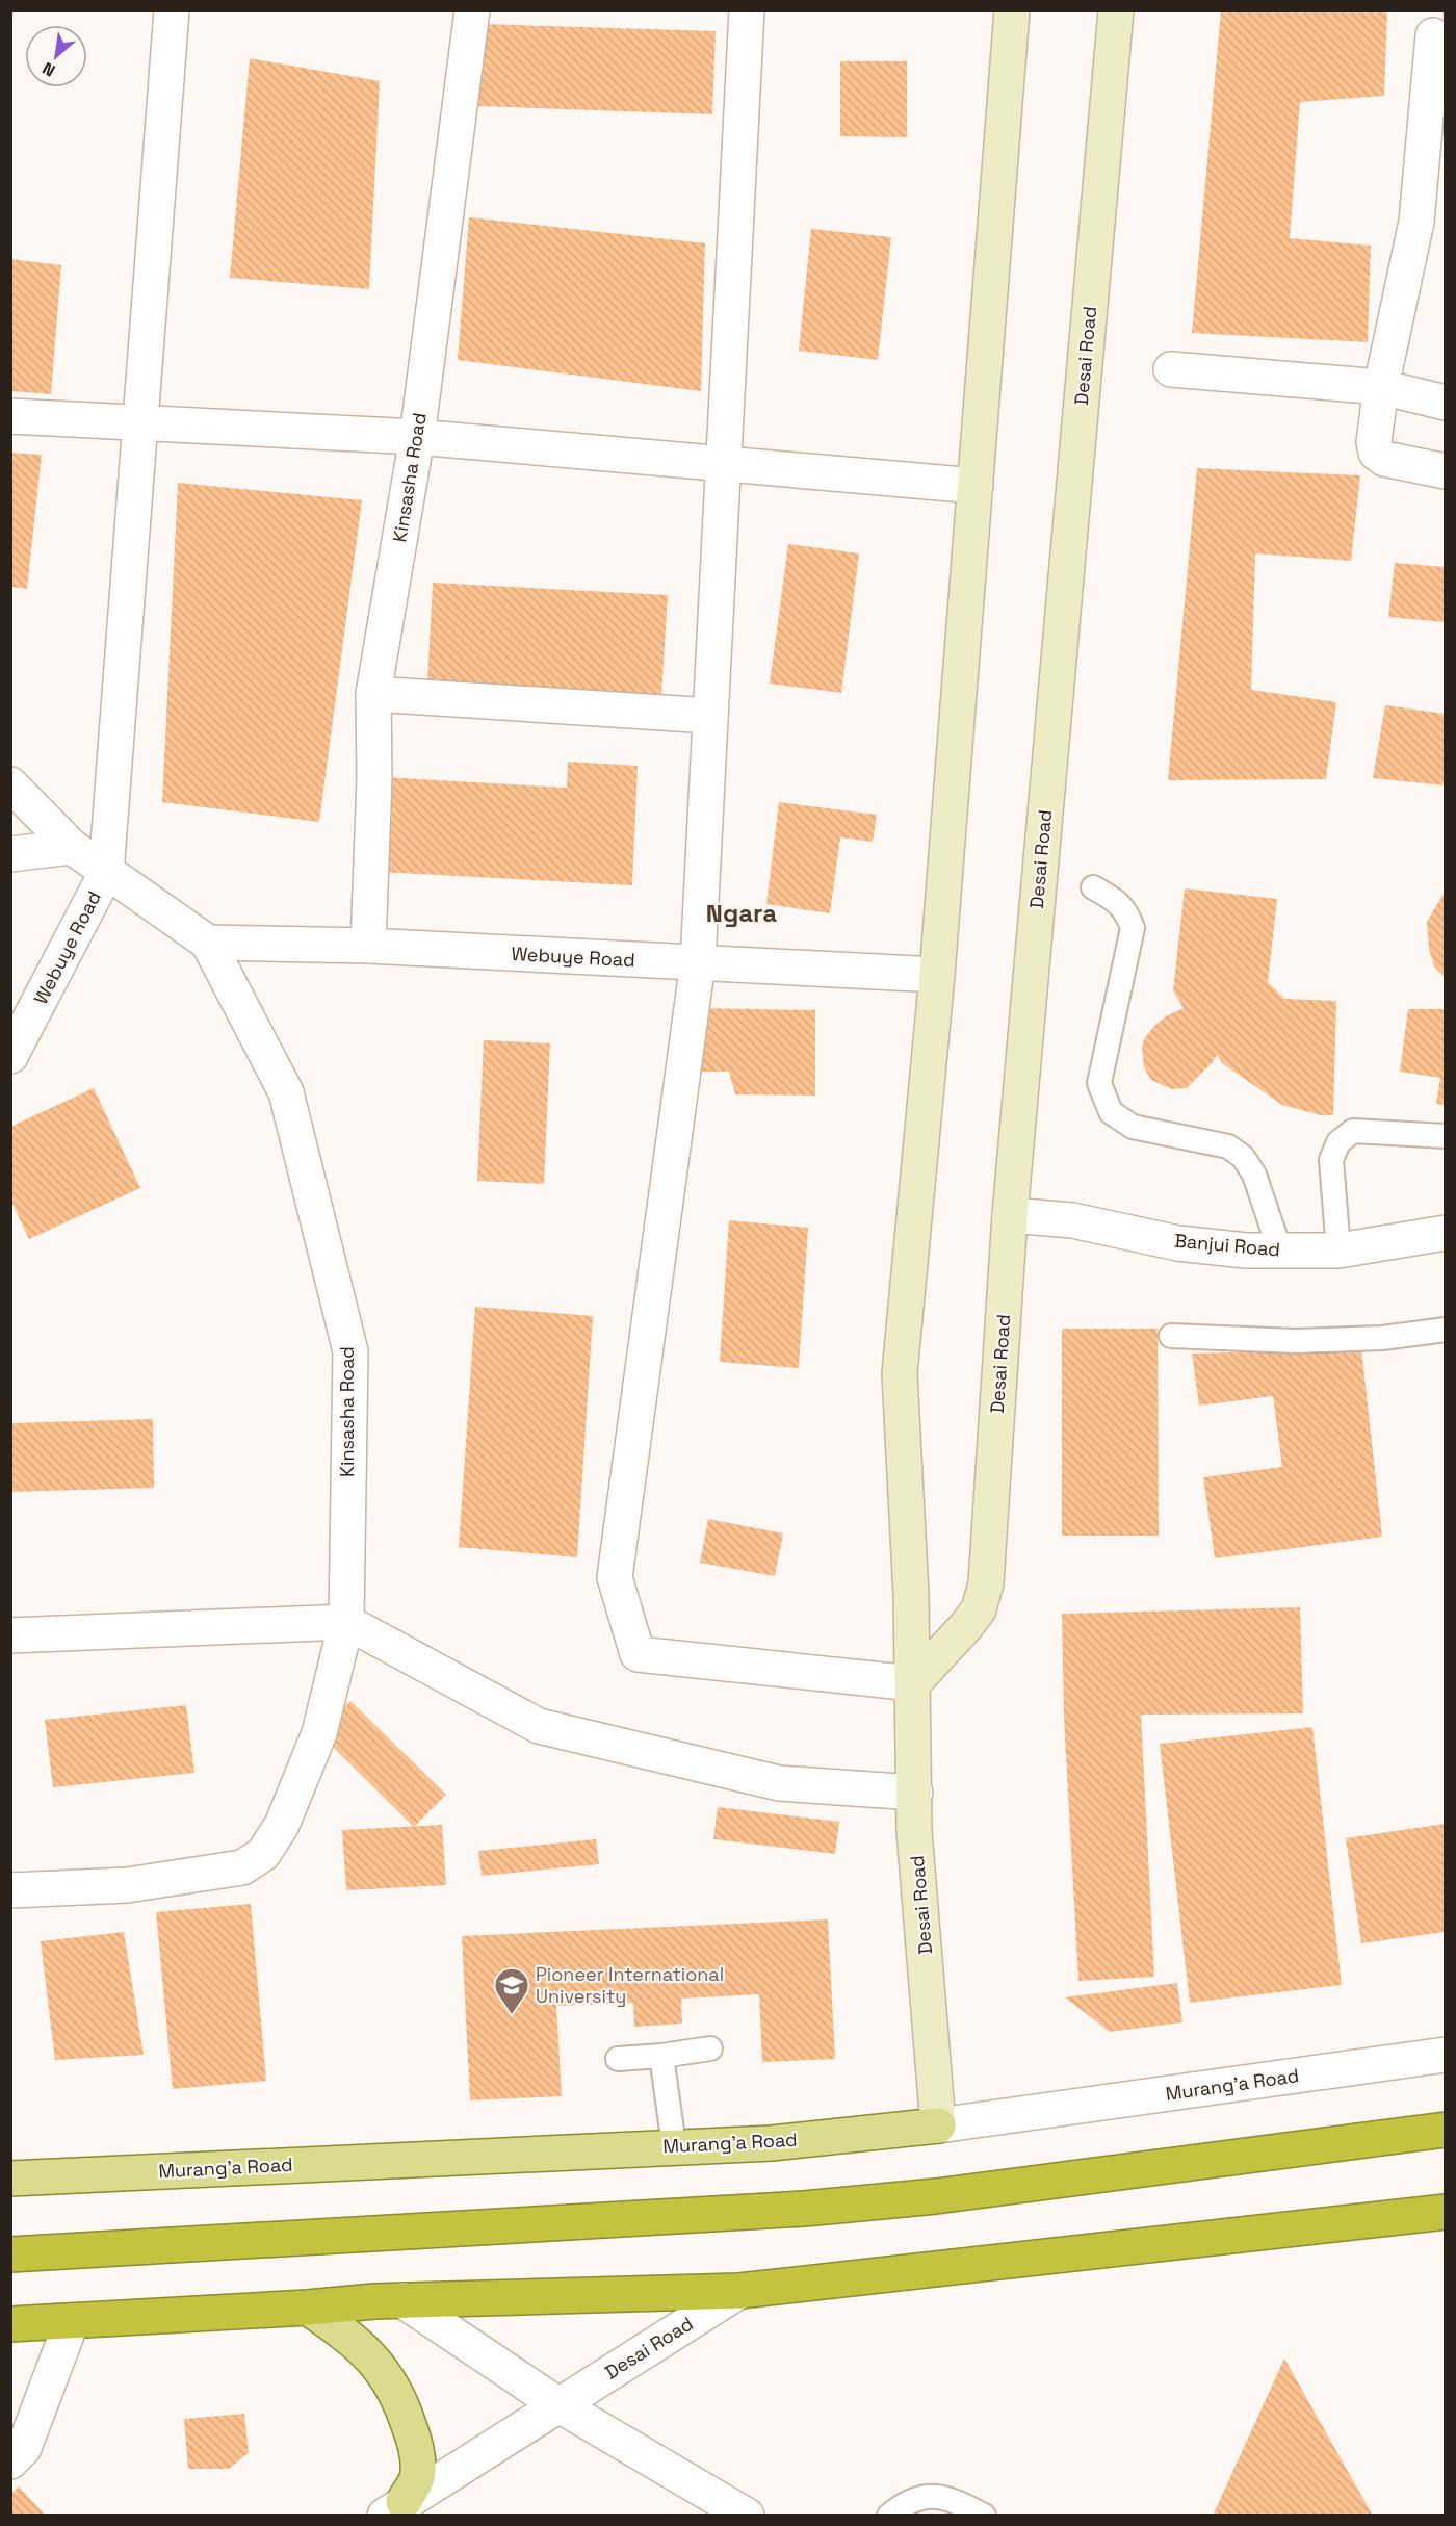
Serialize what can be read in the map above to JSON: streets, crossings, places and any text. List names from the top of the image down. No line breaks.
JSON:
{"streets":{"main road":["Desai Road","Murang'a Road"],"street":["Kinsasha Road","Webuye Road","Banjui Road"]},"crossings":[["Desai Road","Webuye Road"],["Desai Road","Banjui Road"],["Desai Road","Murang'a Road"],["Kinsasha Road","Webuye Road"]],"districts":["Ngara"],"places":{"school or university":["Pioneer International University"]},"north":"bottom left"}
